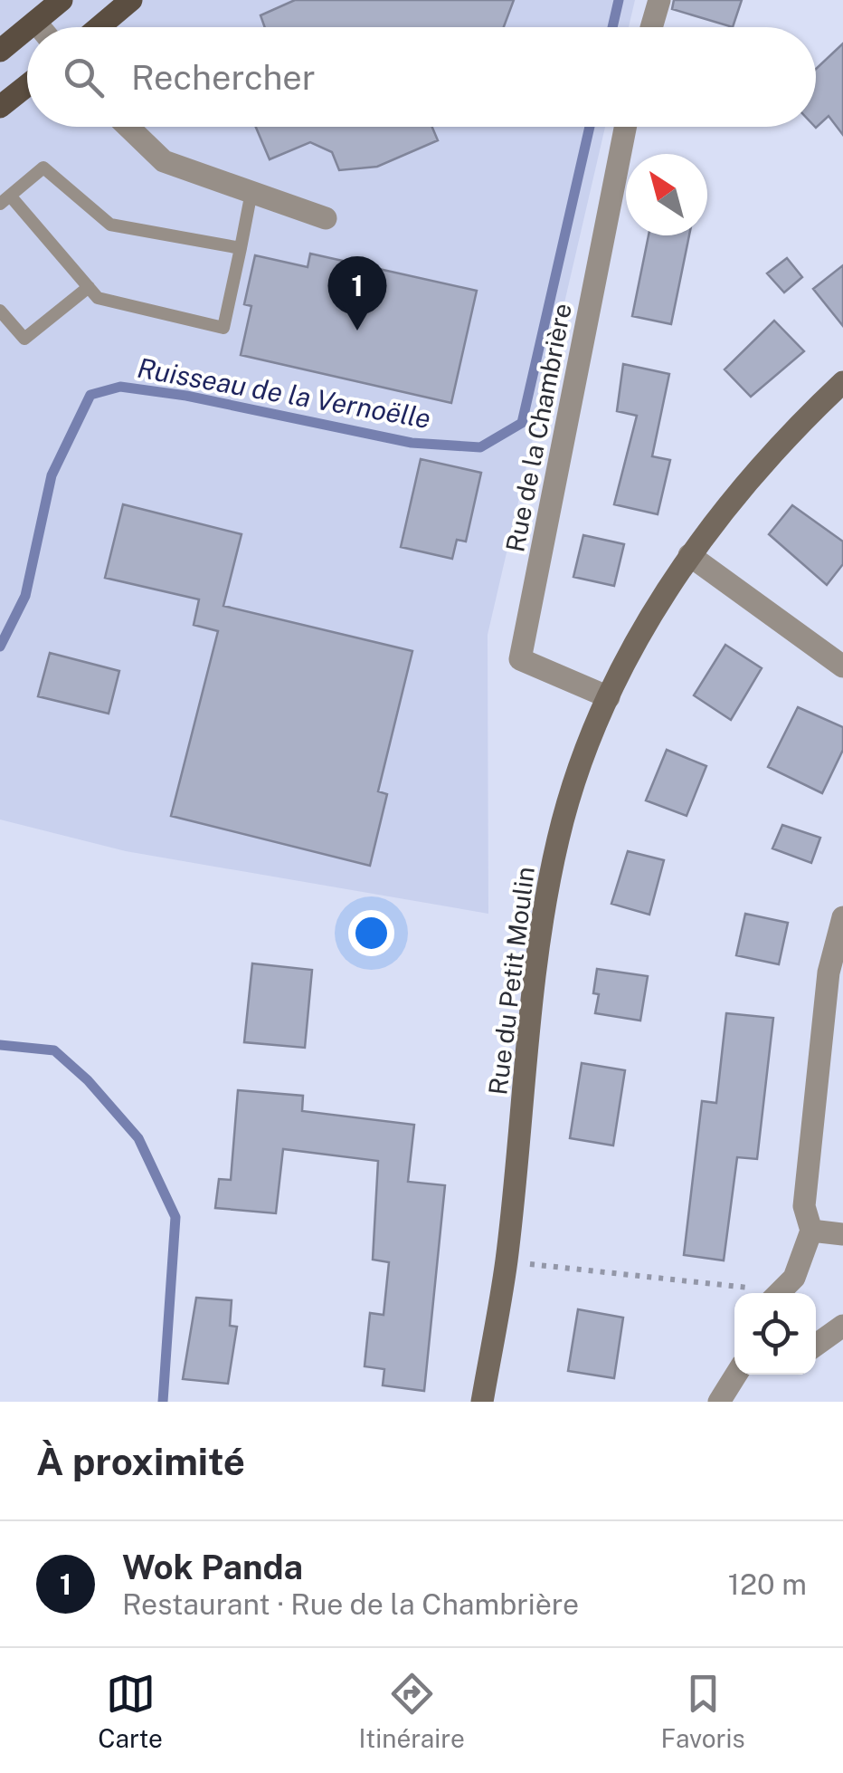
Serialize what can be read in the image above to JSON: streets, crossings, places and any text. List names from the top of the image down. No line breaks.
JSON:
{"streets":{"street":["Rue de la Chambrière","Rue du Petit Moulin"]},"crossings":[["Rue de la Chambrière","Rue du Petit Moulin"]],"water":["Ruisseau de la Vernoëlle"],"north":"top left","page":{"search":"Rechercher","pins":"1","heading":"À proximité","list":[{"mark":"1","name":"Wok Panda","note":"Restaurant · Rue de la Chambrière","value":"120 m"}],"nav":["Carte","Itinéraire","Favoris"]}}
